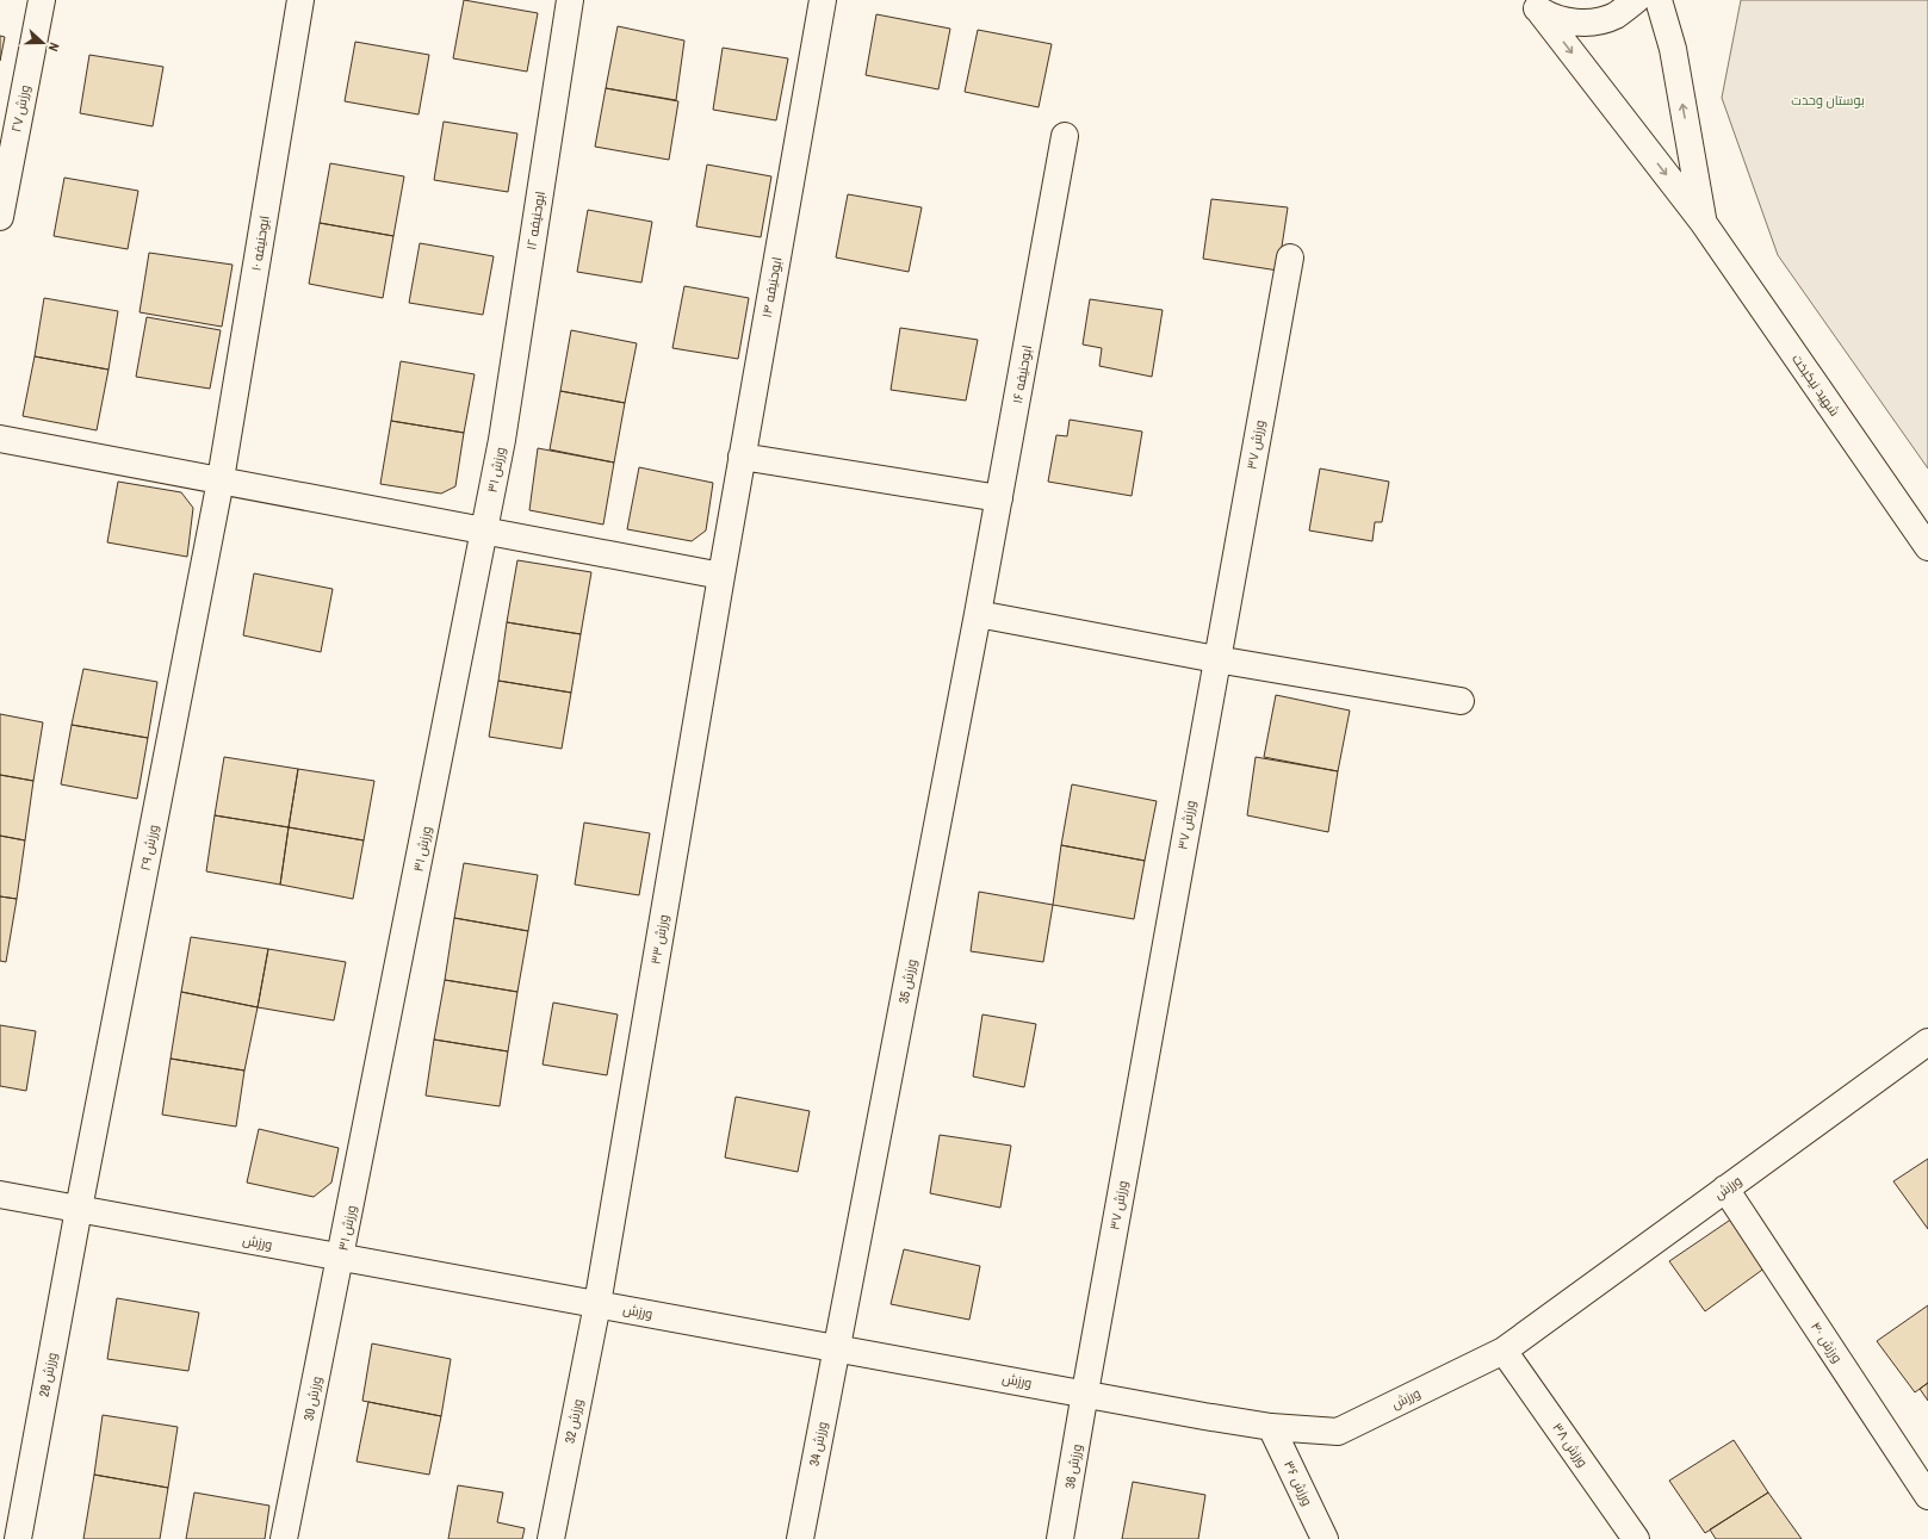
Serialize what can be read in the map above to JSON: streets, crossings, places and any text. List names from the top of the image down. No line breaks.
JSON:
{"streets":{"street":["ورزش ۲۷","ابوحنیفه ۱۲","ابوحنیفه ۱۰","ابوحنیفه ۱۴","ابوحنیفه ۱۶","شهید نیکبخت","ورزش ۳۷","ورزش ۳۱","ورزش ۲۹","ورزش ۳۳","ورزش 35","ورزش","ورزش ۴۰","ورزش 28","ورزش 30","ورزش 32","ورزش 34","ورزش ۳۸","ورزش 36","ورزش ۳۶"]},"crossings":[["ابوحنیفه ۱۲","ورزش ۳۱"],["ابوحنیفه ۱۰","ورزش ۲۹"],["ابوحنیفه ۱۴","ورزش ۳۳"],["ابوحنیفه ۱۶","ورزش 35"],["ورزش ۳۷","ورزش"],["ورزش ۳۷","ورزش 36"],["ورزش ۳۱","ورزش"],["ورزش ۳۱","ورزش 30"],["ورزش ۲۹","ورزش"],["ورزش ۲۹","ورزش 28"],["ورزش ۳۳","ورزش"],["ورزش ۳۳","ورزش 32"],["ورزش 35","ورزش"],["ورزش 35","ورزش 34"],["ورزش","ورزش ۴۰"],["ورزش","ورزش 28"],["ورزش","ورزش 30"],["ورزش","ورزش 32"],["ورزش","ورزش 34"],["ورزش","ورزش ۳۸"],["ورزش","ورزش 36"],["ورزش","ورزش ۳۶"]],"one_way":["شهید نیکبخت"],"parks":["بوستان وحدت"],"north":"right"}
